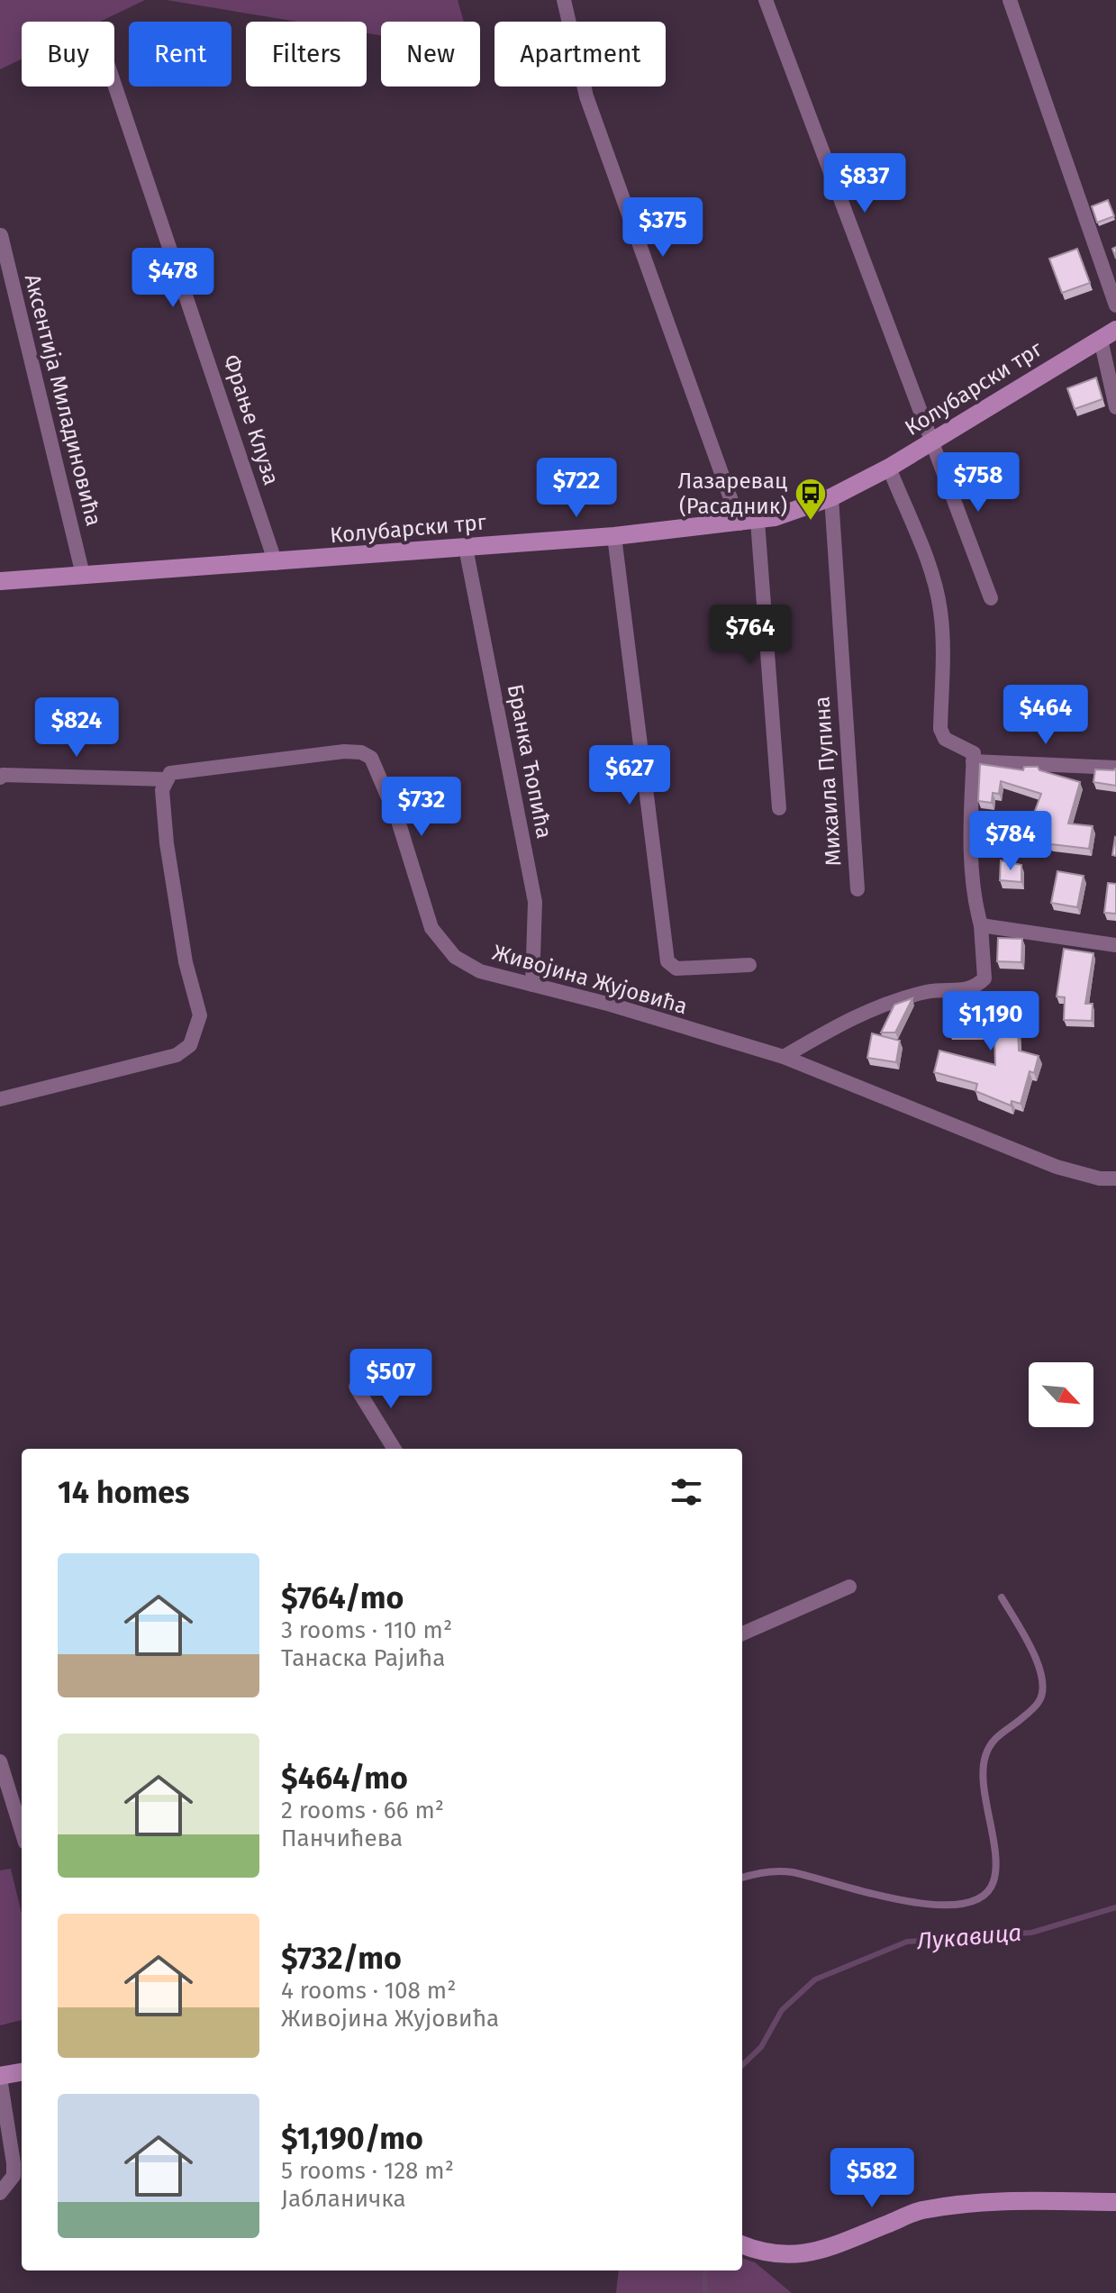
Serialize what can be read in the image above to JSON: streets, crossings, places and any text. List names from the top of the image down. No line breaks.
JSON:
{"streets":{"street":["Колубарски трг","Аксентија Миладиновића","Фрање Клуза","Бранка Ћопића","Михаила Пупина","Живојина Жујовића"]},"crossings":[["Колубарски трг","Аксентија Миладиновића"],["Колубарски трг","Фрање Клуза"],["Колубарски трг","Бранка Ћопића"],["Колубарски трг","Михаила Пупина"],["Бранка Ћопића","Живојина Жујовића"]],"water":["Лукавица"],"places":{"bus stop":["Лазаревац (Расадник)"]},"north":"bottom right","page":{"chip":["Buy","Rent","Filters","New","Apartment"],"price":["$837","$375","$478","$758","$722","$764","$464","$824","$627","$732","$784","$1,190","$507","$582"],"heading":"14 homes","list":[{"name":"$764/mo","note":"3 rooms · 110 m² · Танаска Рајића"},{"name":"$464/mo","note":"2 rooms · 66 m² · Панчићева"},{"name":"$732/mo","note":"4 rooms · 108 m² · Живојина Жујовића"},{"name":"$1,190/mo","note":"5 rooms · 128 m² · Јабланичка"}]}}
